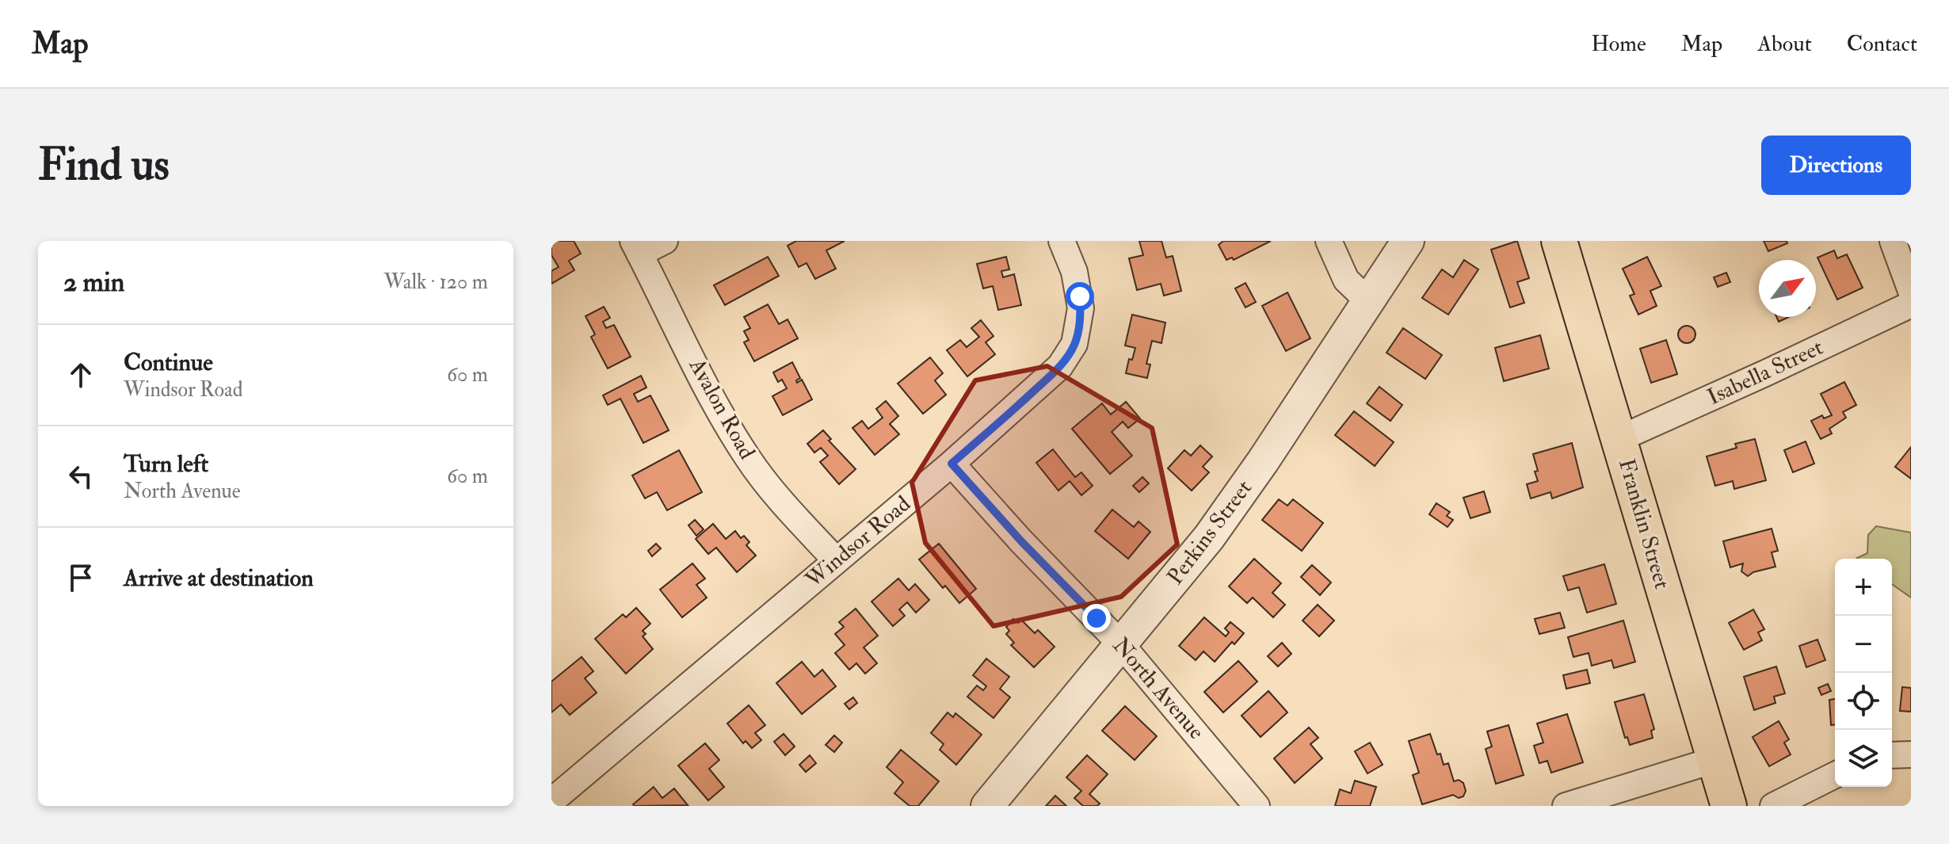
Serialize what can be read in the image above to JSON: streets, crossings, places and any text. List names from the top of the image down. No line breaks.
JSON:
{"streets":{"main road":["Franklin Street"],"street":["Isabella Street","Avalon Road","Perkins Street","Windsor Road","North Avenue"]},"crossings":[["Isabella Street","Franklin Street"],["Avalon Road","Windsor Road"],["Perkins Street","North Avenue"],["Windsor Road","North Avenue"]],"north":"top right","page":{"header":"Map","nav":["Home","Map","About","Contact"],"buttons":"Directions","title":"Find us","heading":["2 min","Walk · 120 m"],"list":[["Continue","Windsor Road","60 m"],["Turn left","North Avenue","60 m"],"Arrive at destination"],"map_buttons":["+","−"]}}
